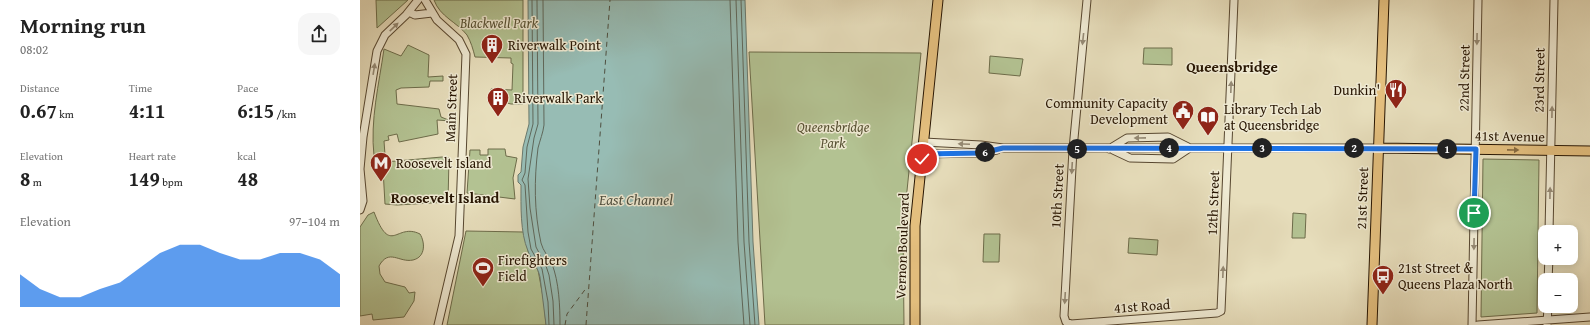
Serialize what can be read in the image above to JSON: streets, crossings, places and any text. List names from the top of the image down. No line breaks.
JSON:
{"streets":{"main road":["41st Avenue","21st Street","Vernon Boulevard"],"street":["22nd Street","23rd Street","Main Street","10th Street","12th Street","41st Road"]},"crossings":[["22nd Street","41st Avenue"],["23rd Street","41st Avenue"],["41st Avenue","10th Street"],["41st Avenue","21st Street"],["41st Avenue","12th Street"],["41st Avenue","Vernon Boulevard"],["10th Street","41st Road"],["12th Street","41st Road"]],"one_way":["22nd Street","23rd Street","10th Street","12th Street"],"districts":["Queensbridge","Roosevelt Island"],"water":["East Channel"],"parks":["Blackwell Park","Queensbridge Park"],"places":{"building":["Riverwalk Point","Riverwalk Park"],"restaurant":["Dunkin'"],"public building":["Community Capacity Development"],"library":["Library Tech Lab at Queensbridge"],"metro station":["Roosevelt Island"],"sports":["Firefighters Field"],"bus stop":["21st Street & Queens Plaza North"]},"page":{"heading":["Morning run","08:02"],"stats":[["Distance","0.67 km"],["Time","4:11"],["Pace","6:15 /km"],["Elevation","8 m"],["Heart rate","149 bpm"],["kcal","48"]],"pins":["2","3","4","1","5","6"],"chart":["Elevation","97–104 m"],"map_buttons":["+","−"]}}
